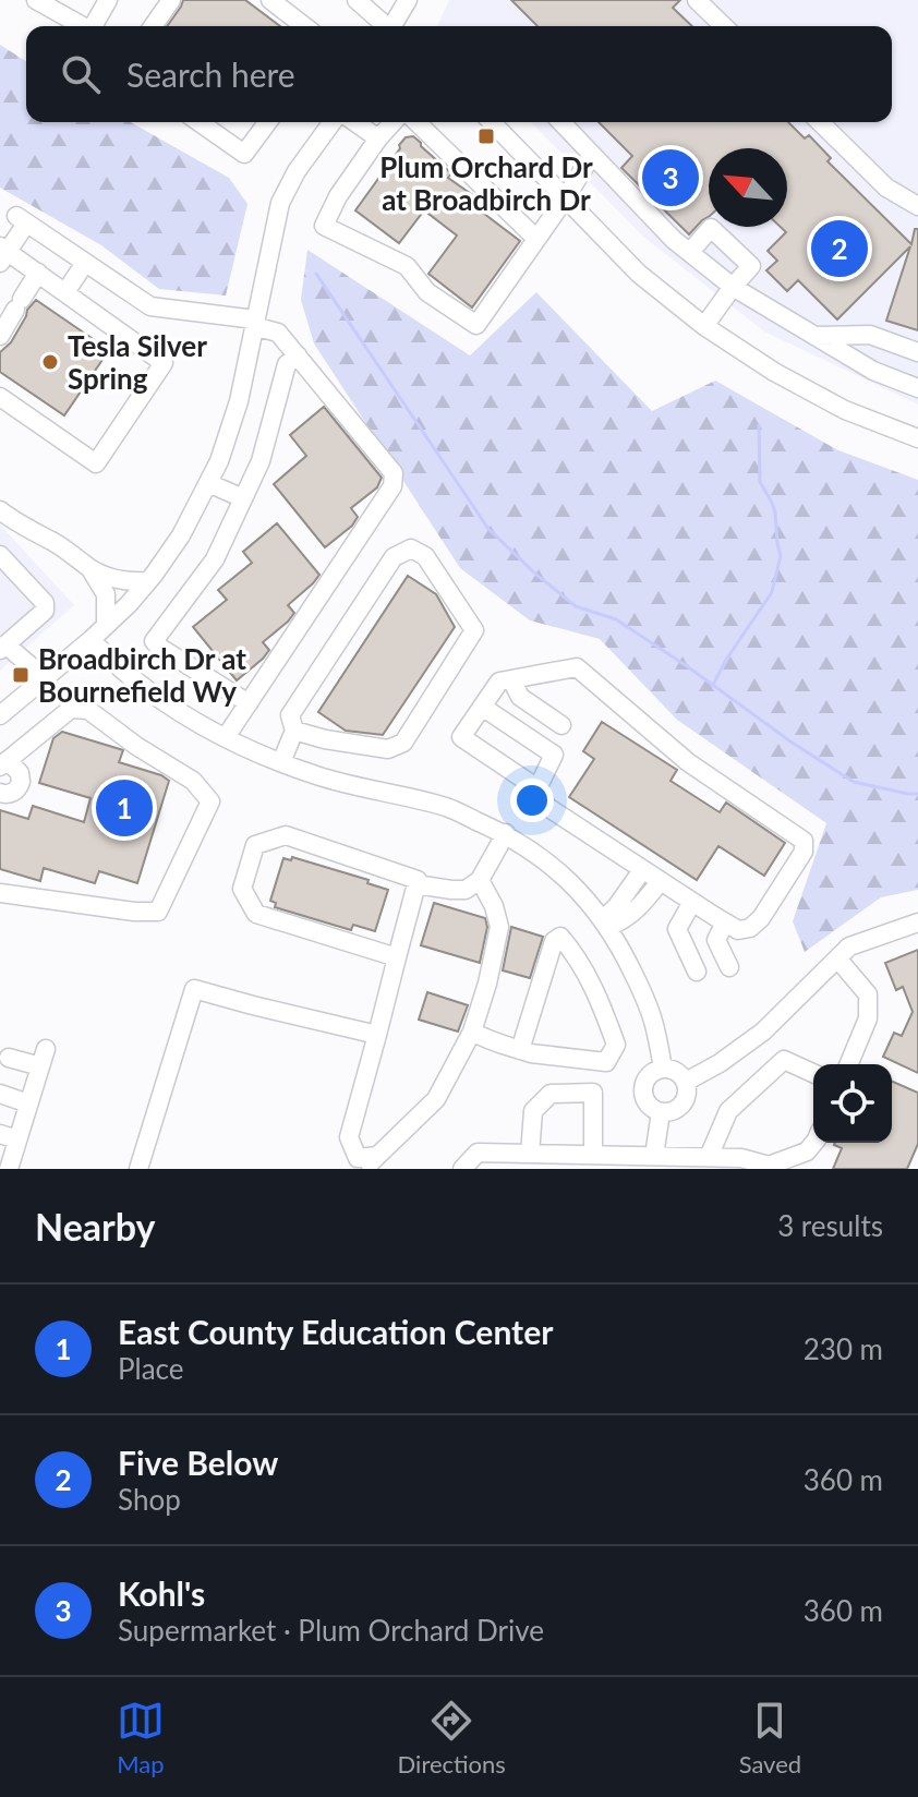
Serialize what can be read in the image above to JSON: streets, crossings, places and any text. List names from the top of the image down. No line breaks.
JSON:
{"places":{"transit":["Plum Orchard Dr at Broadbirch Dr","Broadbirch Dr at Bournefield Wy"],"other":["Tesla Silver Spring"]},"north":"top left","page":{"search":"Search here","pins":["3","2","1"],"heading":["Nearby","3 results"],"list":[{"mark":"1","name":"East County Education Center","note":"Place","value":"230 m"},{"mark":"2","name":"Five Below","note":"Shop","value":"360 m"},{"mark":"3","name":"Kohl's","note":"Supermarket · Plum Orchard Drive","value":"360 m"}],"nav":["Map","Directions","Saved"]}}
